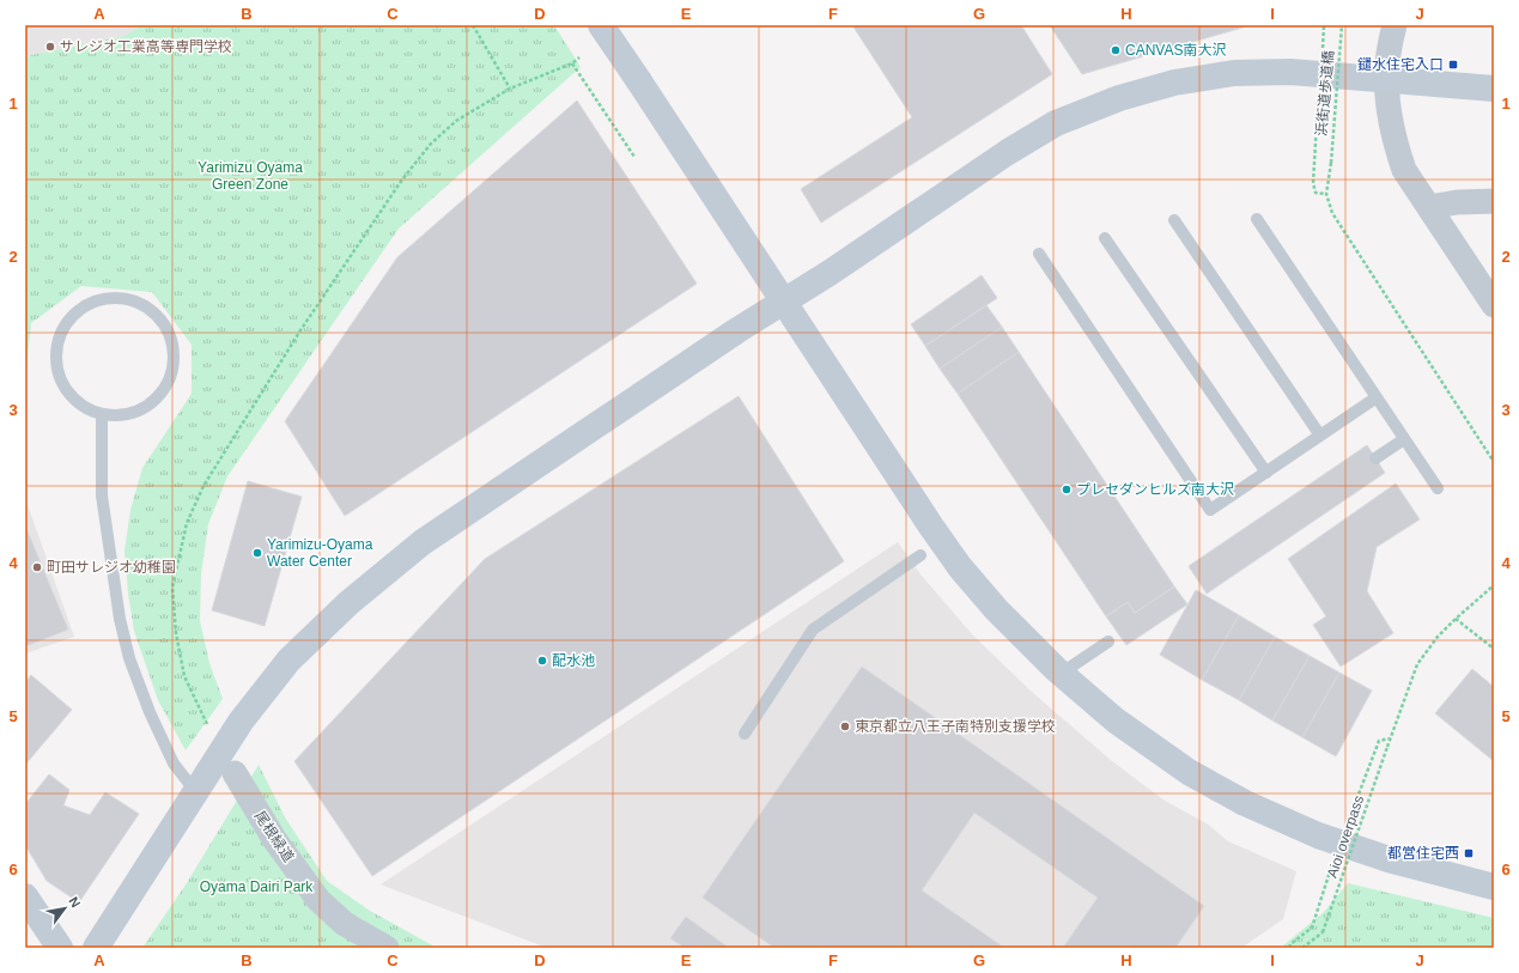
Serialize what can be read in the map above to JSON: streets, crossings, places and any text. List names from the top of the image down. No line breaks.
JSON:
{"streets":{"street":["尾根緑道"],"path":["浜街道歩道橋","Aioi overpass"]},"parks":["Yarimizu Oyama Green Zone","Oyama Dairi Park"],"places":{"other":["サレジオ工業高等専門学校","CANVAS南大沢","プレセダンヒルズ南大沢","Yarimizu-Oyama Water Center","町田サレジオ幼稚園","配水池","東京都立八王子南特別支援学校"],"transit":["鑓水住宅入口","都営住宅西"]},"north":"top right","grid":{"columns":["A","B","C","D","E","F","G","H","I","J"],"rows":["1","2","3","4","5","6"]}}
